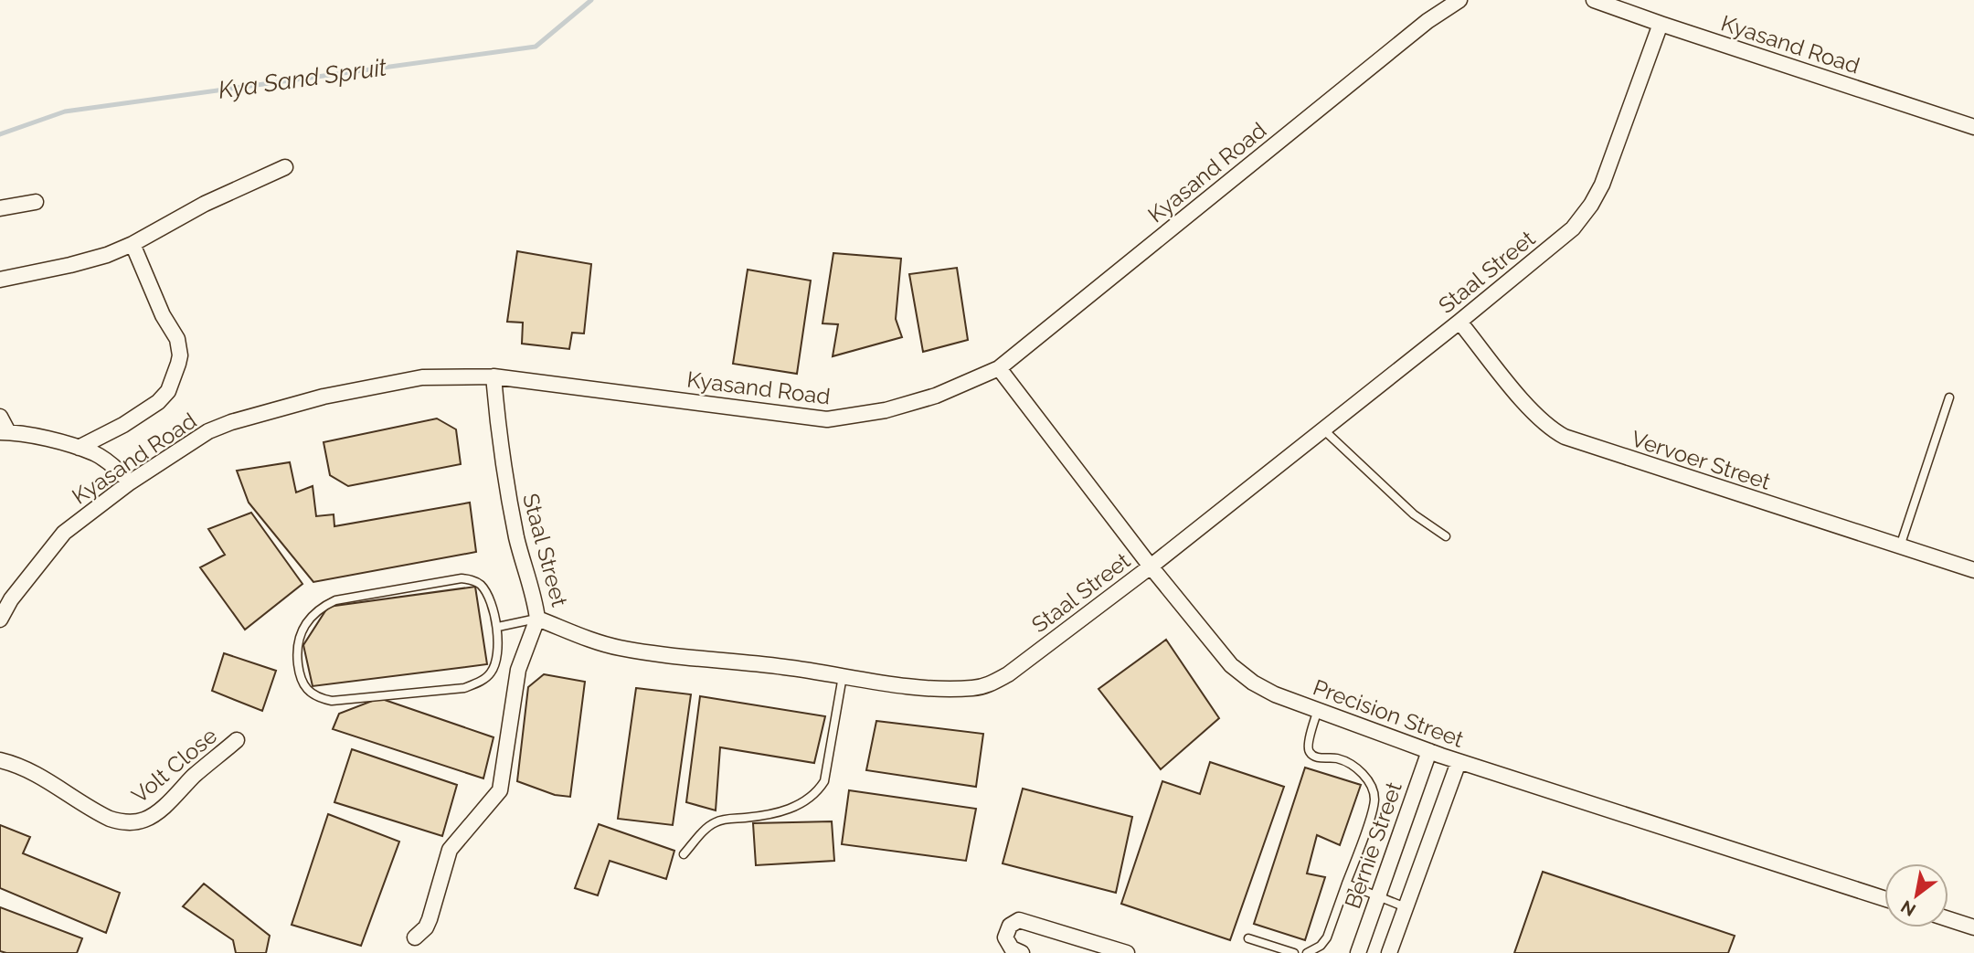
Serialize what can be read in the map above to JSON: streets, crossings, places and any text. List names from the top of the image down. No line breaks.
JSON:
{"streets":{"street":["Kyasand Road","Staal Street","Vervoer Street","Precision Street","Volt Close","Bernie Street"]},"crossings":[["Kyasand Road","Staal Street"],["Kyasand Road","Precision Street"],["Staal Street","Vervoer Street"],["Staal Street","Precision Street"],["Precision Street","Bernie Street"]],"water":["Kya Sand Spruit"],"north":"bottom left"}
